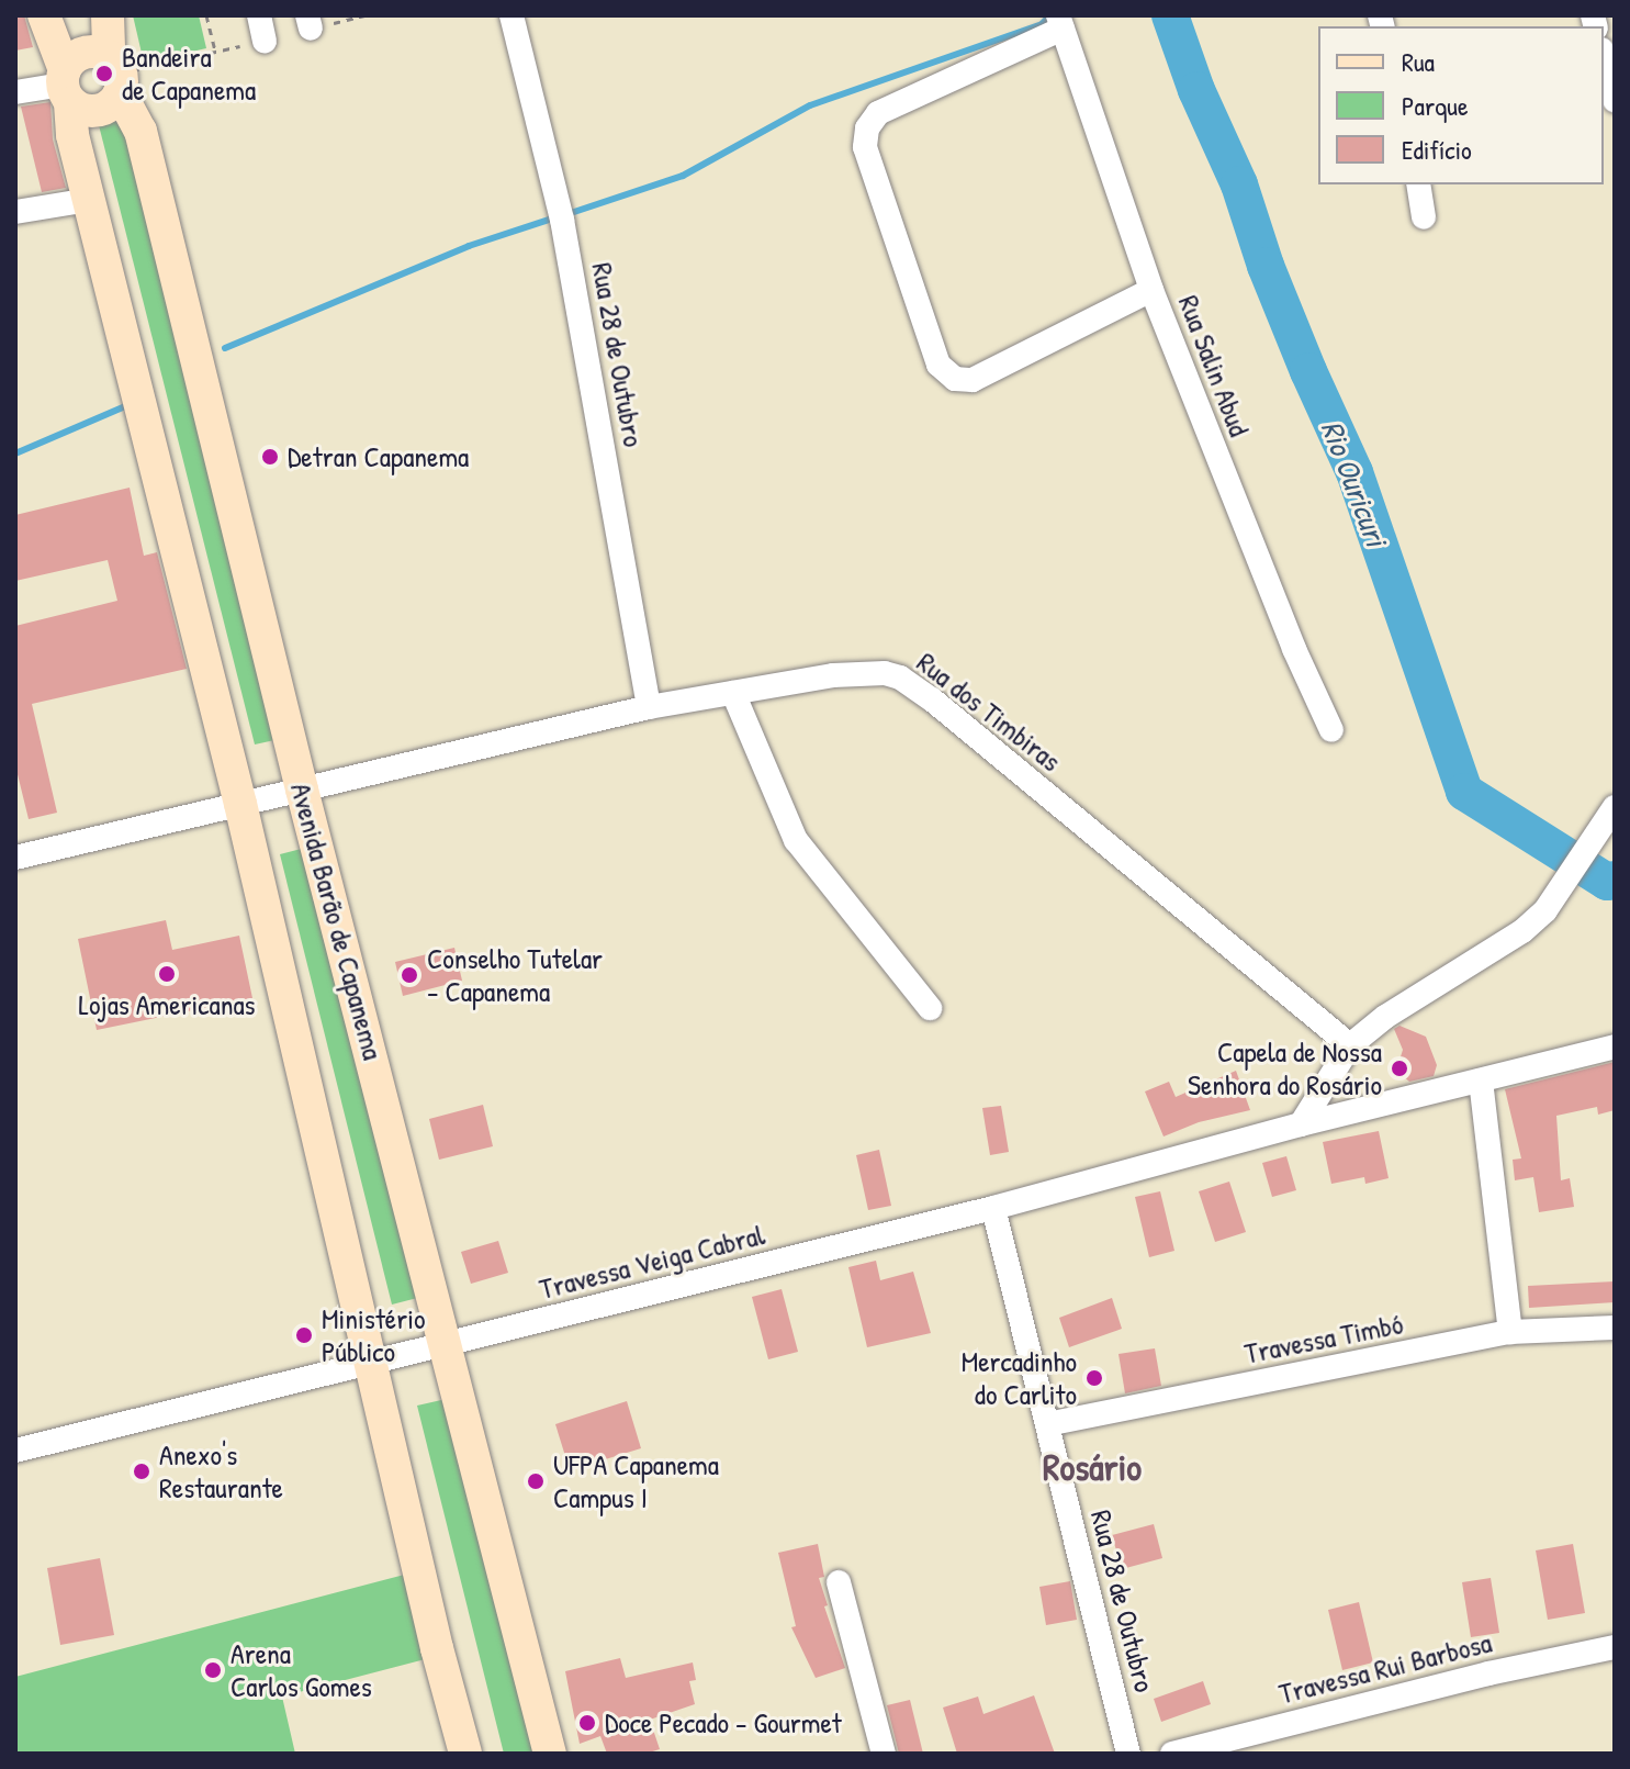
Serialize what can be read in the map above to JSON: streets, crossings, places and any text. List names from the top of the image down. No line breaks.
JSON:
{"streets":{"street":["Rua 28 de Outubro","Rua Salin Abud","Rua dos Timbiras","Avenida Barão de Capanema","Travessa Veiga Cabral","Travessa Timbó","Travessa Rui Barbosa"]},"crossings":[["Rua 28 de Outubro","Rua dos Timbiras"],["Rua 28 de Outubro","Travessa Veiga Cabral"],["Rua 28 de Outubro","Travessa Timbó"],["Rua dos Timbiras","Avenida Barão de Capanema"],["Avenida Barão de Capanema","Travessa Veiga Cabral"]],"districts":["Rosário"],"water":["Rio Ouricuri"],"places":["Bandeira de Capanema","Detran Capanema","Lojas Americanas","Conselho Tutelar - Capanema","Capela de Nossa Senhora do Rosário","Ministério Público","Mercadinho do Carlito","Anexo's Restaurante","UFPA Capanema Campus I","Arena Carlos Gomes","Doce Pecado - Gourmet"],"legend":["Rua","Parque","Edifício"]}
